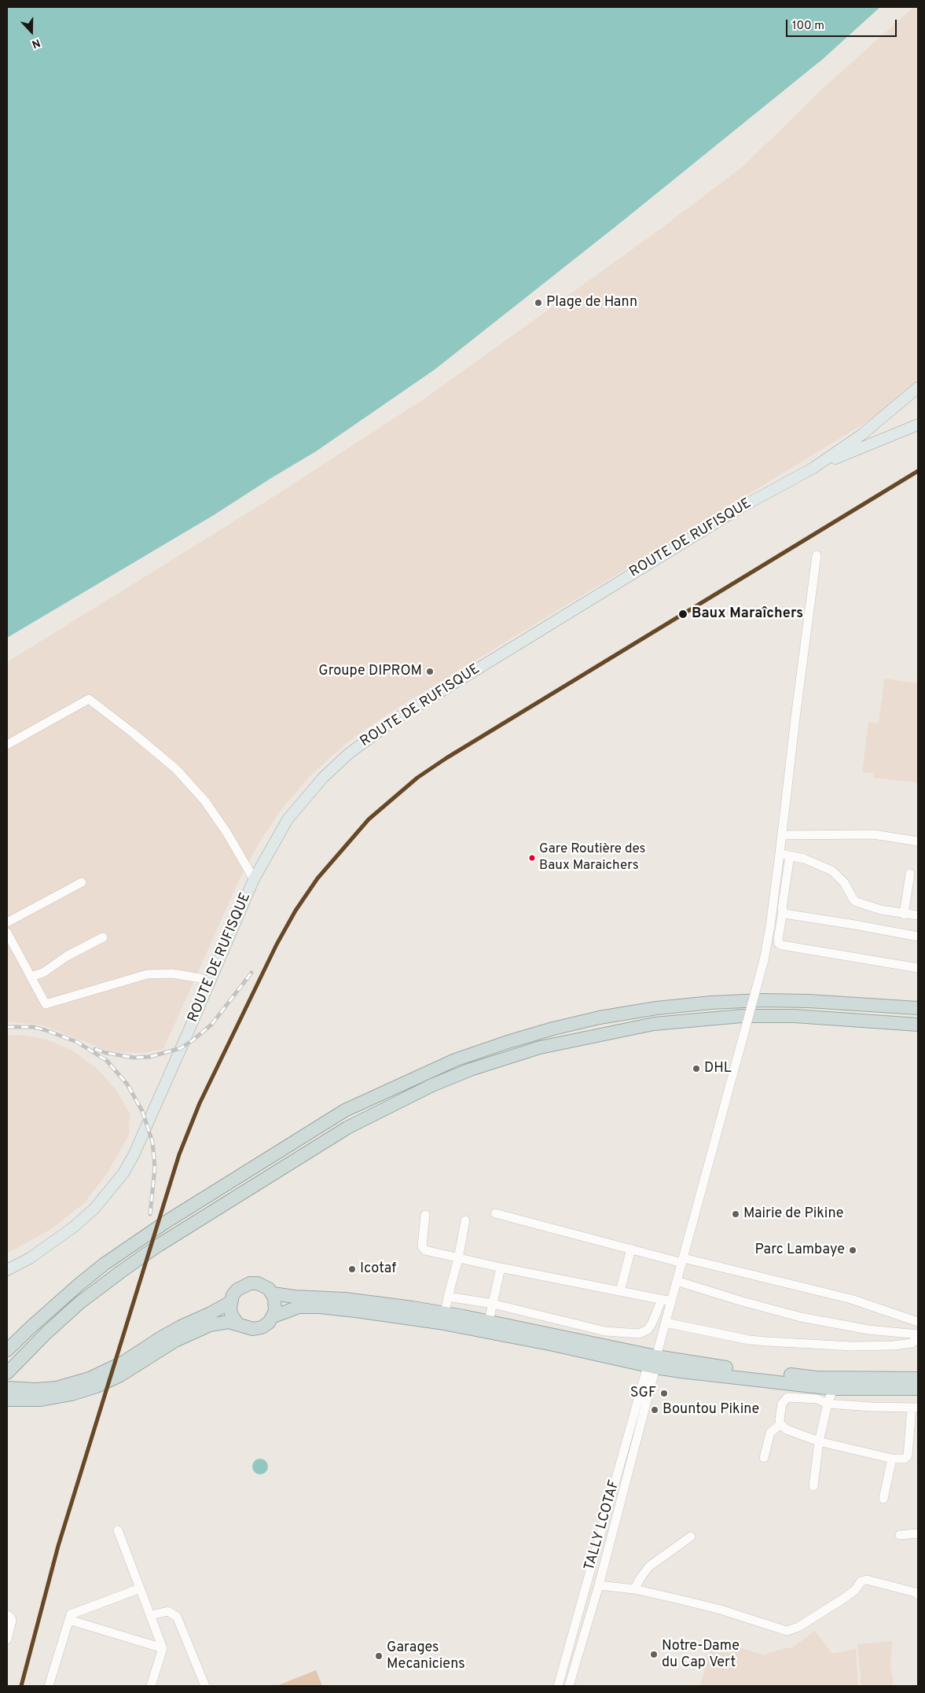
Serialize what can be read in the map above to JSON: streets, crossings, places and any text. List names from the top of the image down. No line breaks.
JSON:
{"streets":{"main road":["ROUTE DE RUFISQUE"],"street":["TALLY LCOTAF"]},"places":["Plage de Hann","Baux Maraîchers","Groupe DIPROM","Gare Routière des Baux Maraichers","DHL","Mairie de Pikine","Parc Lambaye","Icotaf","SGF","Bountou Pikine","Notre-Dame du Cap Vert","Garages Mecaniciens"],"scale_bar":"100 m","north":"bottom"}
